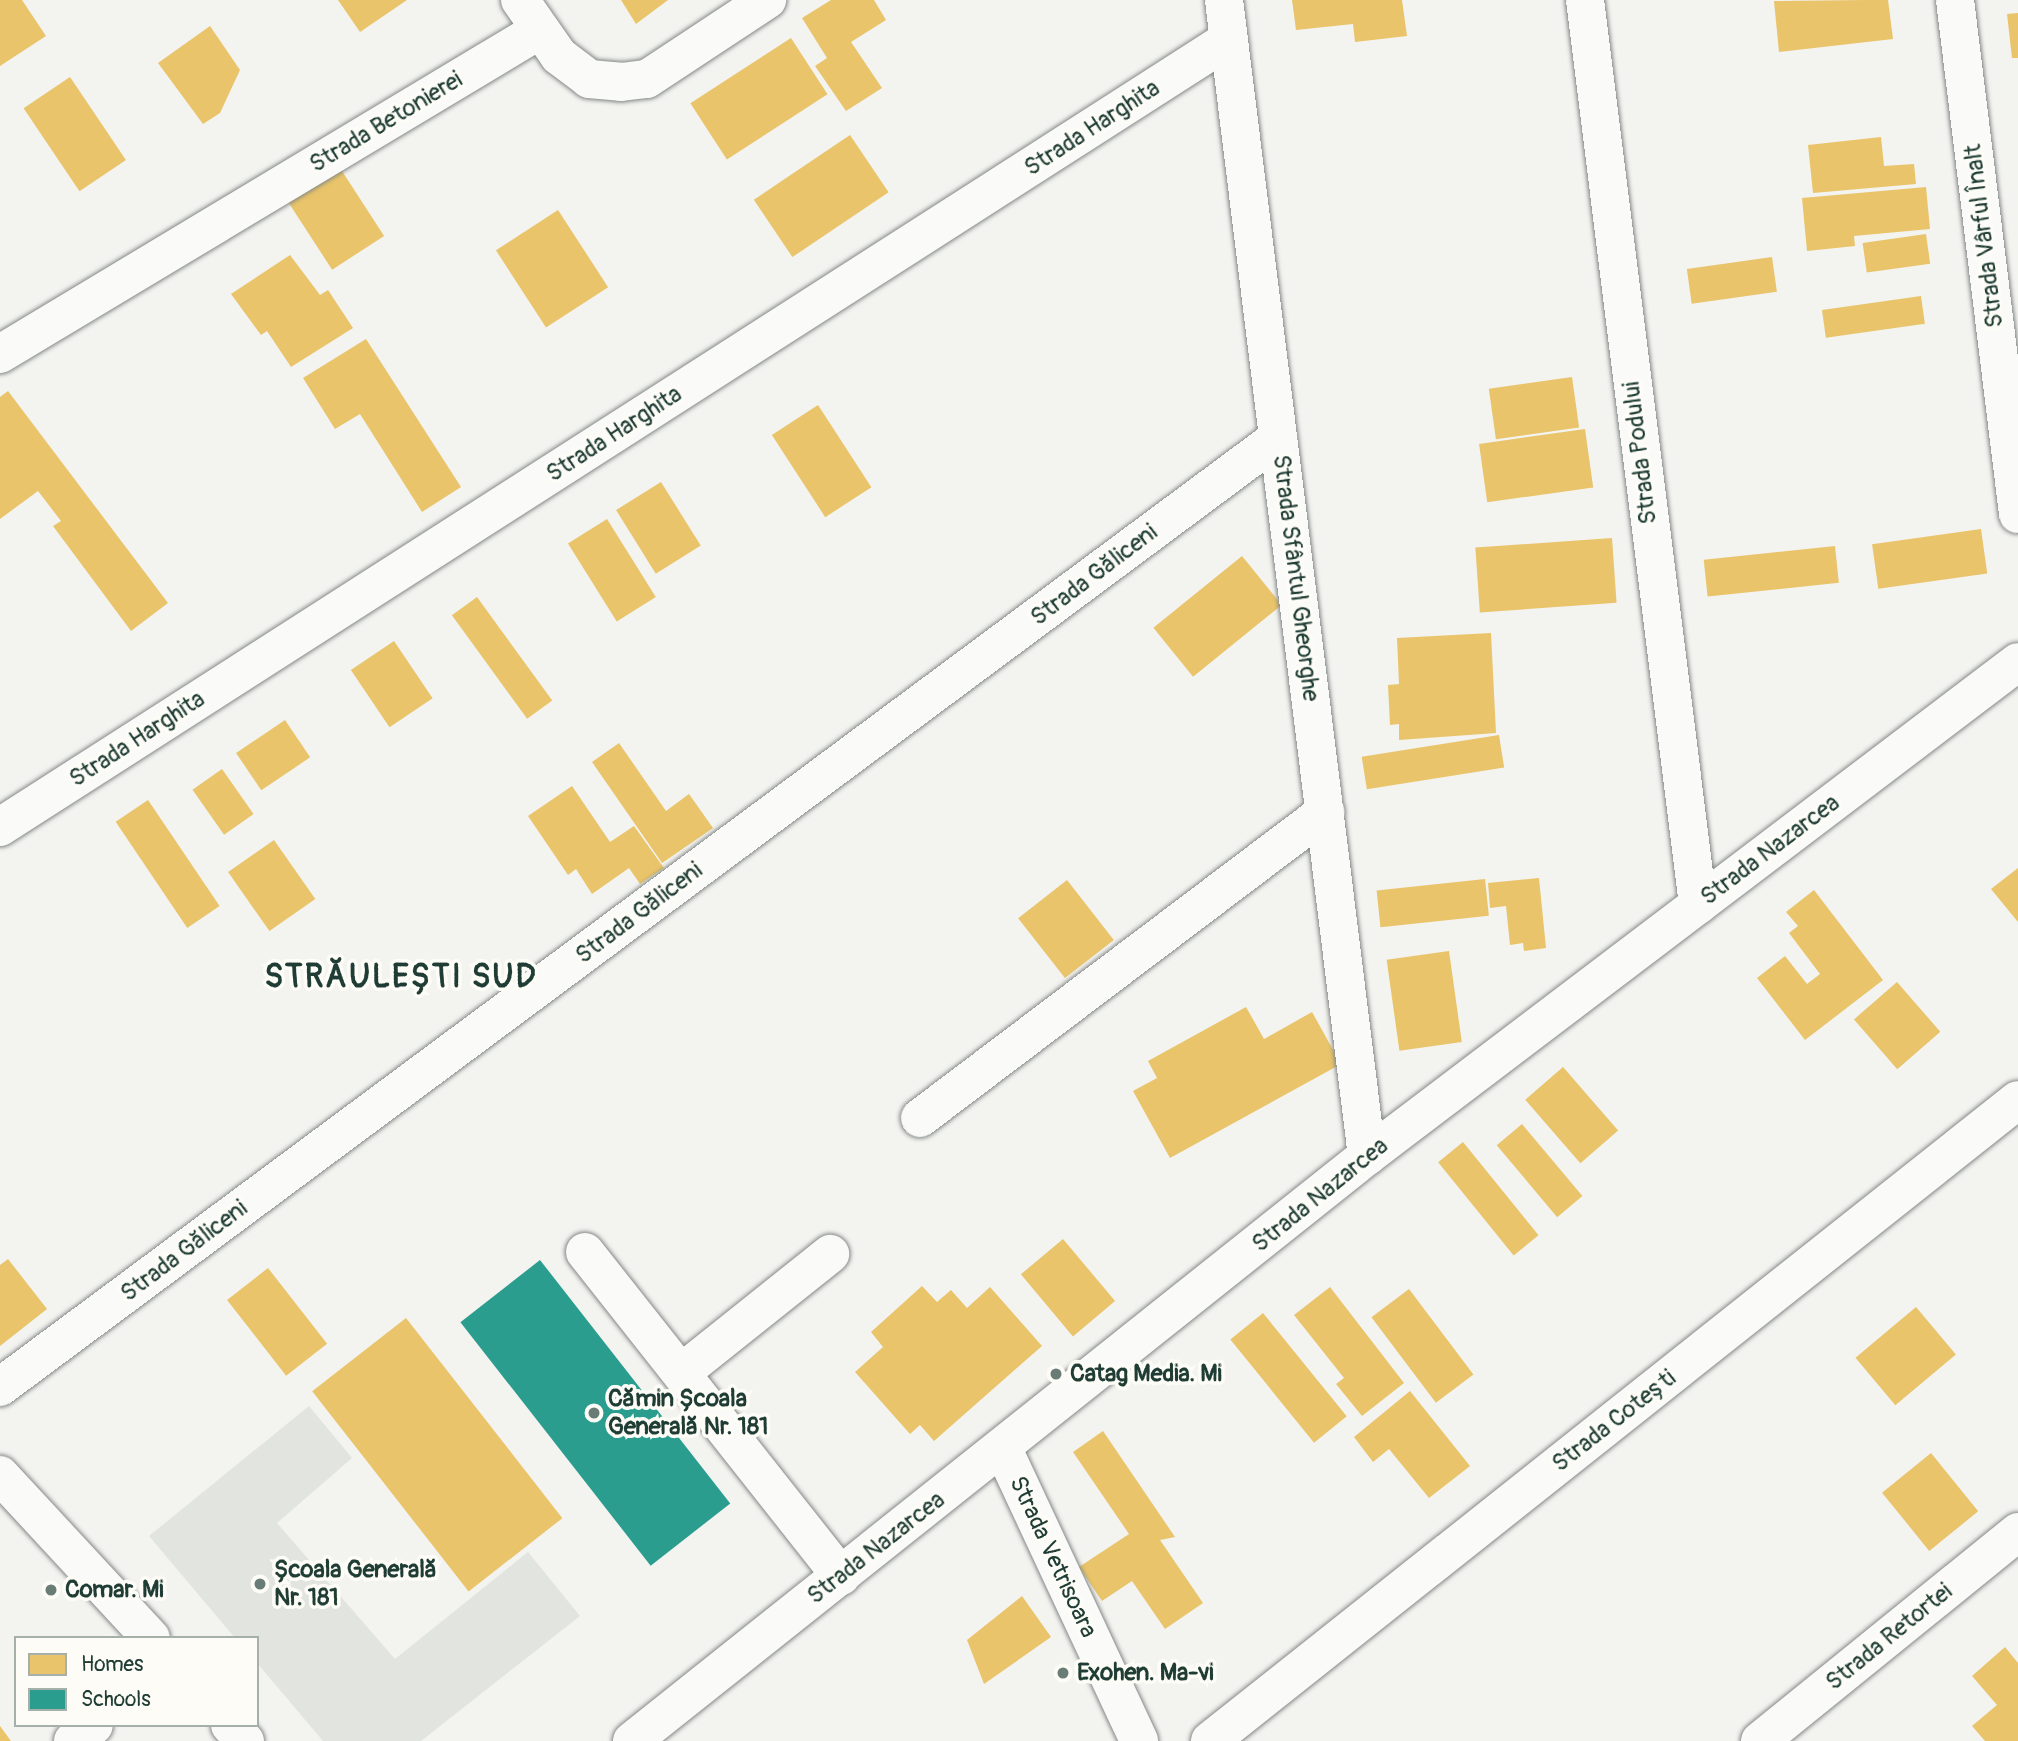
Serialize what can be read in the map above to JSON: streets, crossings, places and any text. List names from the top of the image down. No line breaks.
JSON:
{"streets":{"street":["Strada Betonierei","Strada Harghita","Strada Vârful Înalt","Strada Podului","Strada Găliceni","Strada Sfântul Gheorghe","Strada Nazarcea","Strada Cotești","Strada Vetrisoara","Strada Retortei"]},"crossings":[["Strada Harghita","Strada Sfântul Gheorghe"],["Strada Podului","Strada Nazarcea"],["Strada Găliceni","Strada Sfântul Gheorghe"],["Strada Sfântul Gheorghe","Strada Nazarcea"],["Strada Nazarcea","Strada Vetrisoara"]],"districts":["STRĂULEȘTI SUD"],"places":["Catag Media. Mi","Cămin Școala Generală Nr. 181","Școala Generală Nr. 181","Comar. Mi","Exohen. Ma-vi"],"legend":["Homes","Schools"]}
